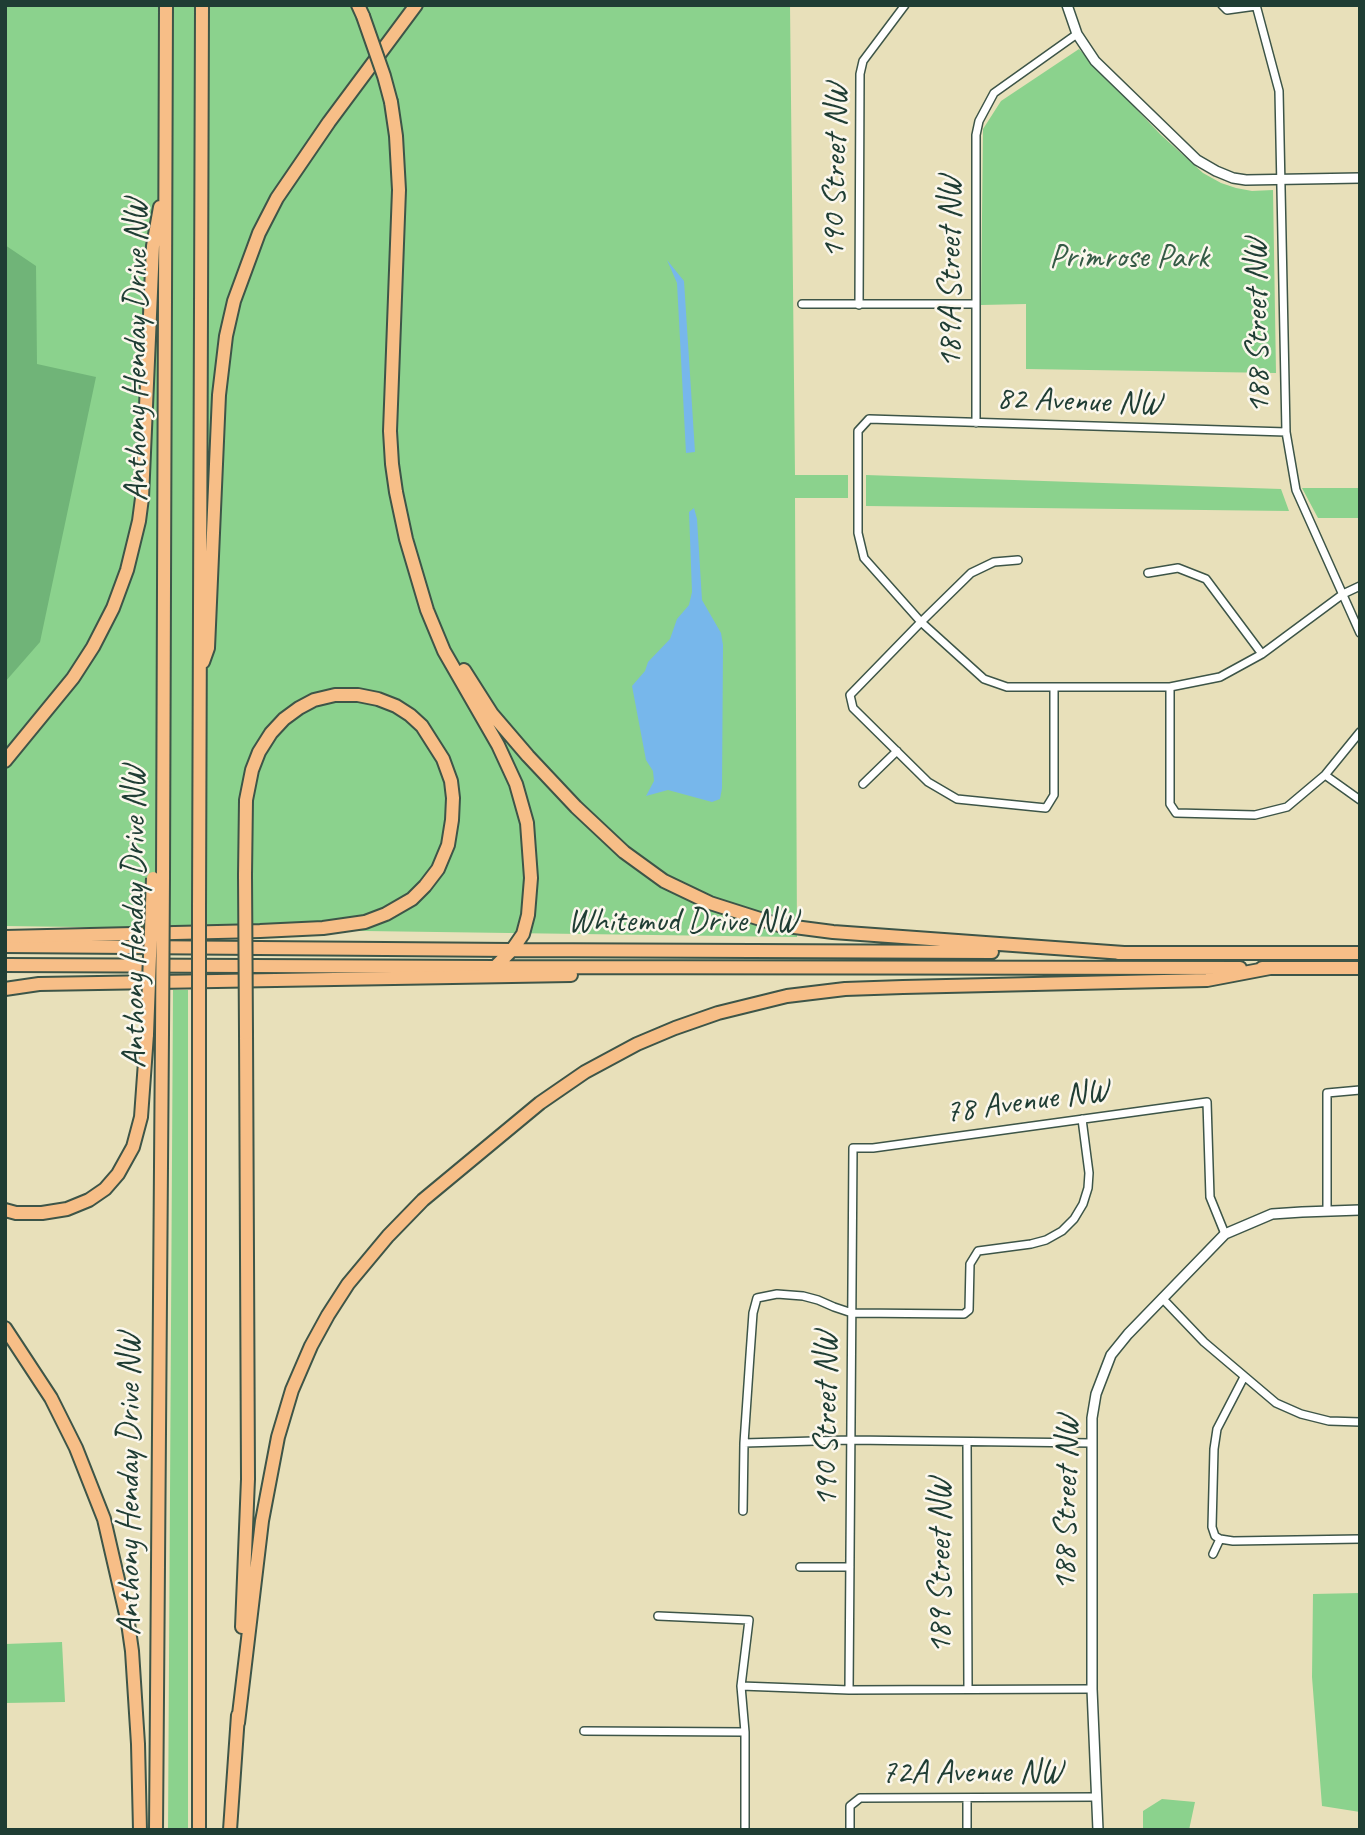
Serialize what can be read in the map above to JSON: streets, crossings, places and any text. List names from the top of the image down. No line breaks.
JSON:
{"streets":{"highway":["Anthony Henday Drive NW","Whitemud Drive NW"],"street":["190 Street NW","189A Street NW","188 Street NW","82 Avenue NW","78 Avenue NW","189 Street NW","72A Avenue NW"]},"crossings":[["190 Street NW","78 Avenue NW"],["189A Street NW","82 Avenue NW"],["188 Street NW","82 Avenue NW"],["188 Street NW","78 Avenue NW"],["188 Street NW","72A Avenue NW"]],"parks":["Primrose Park"]}
